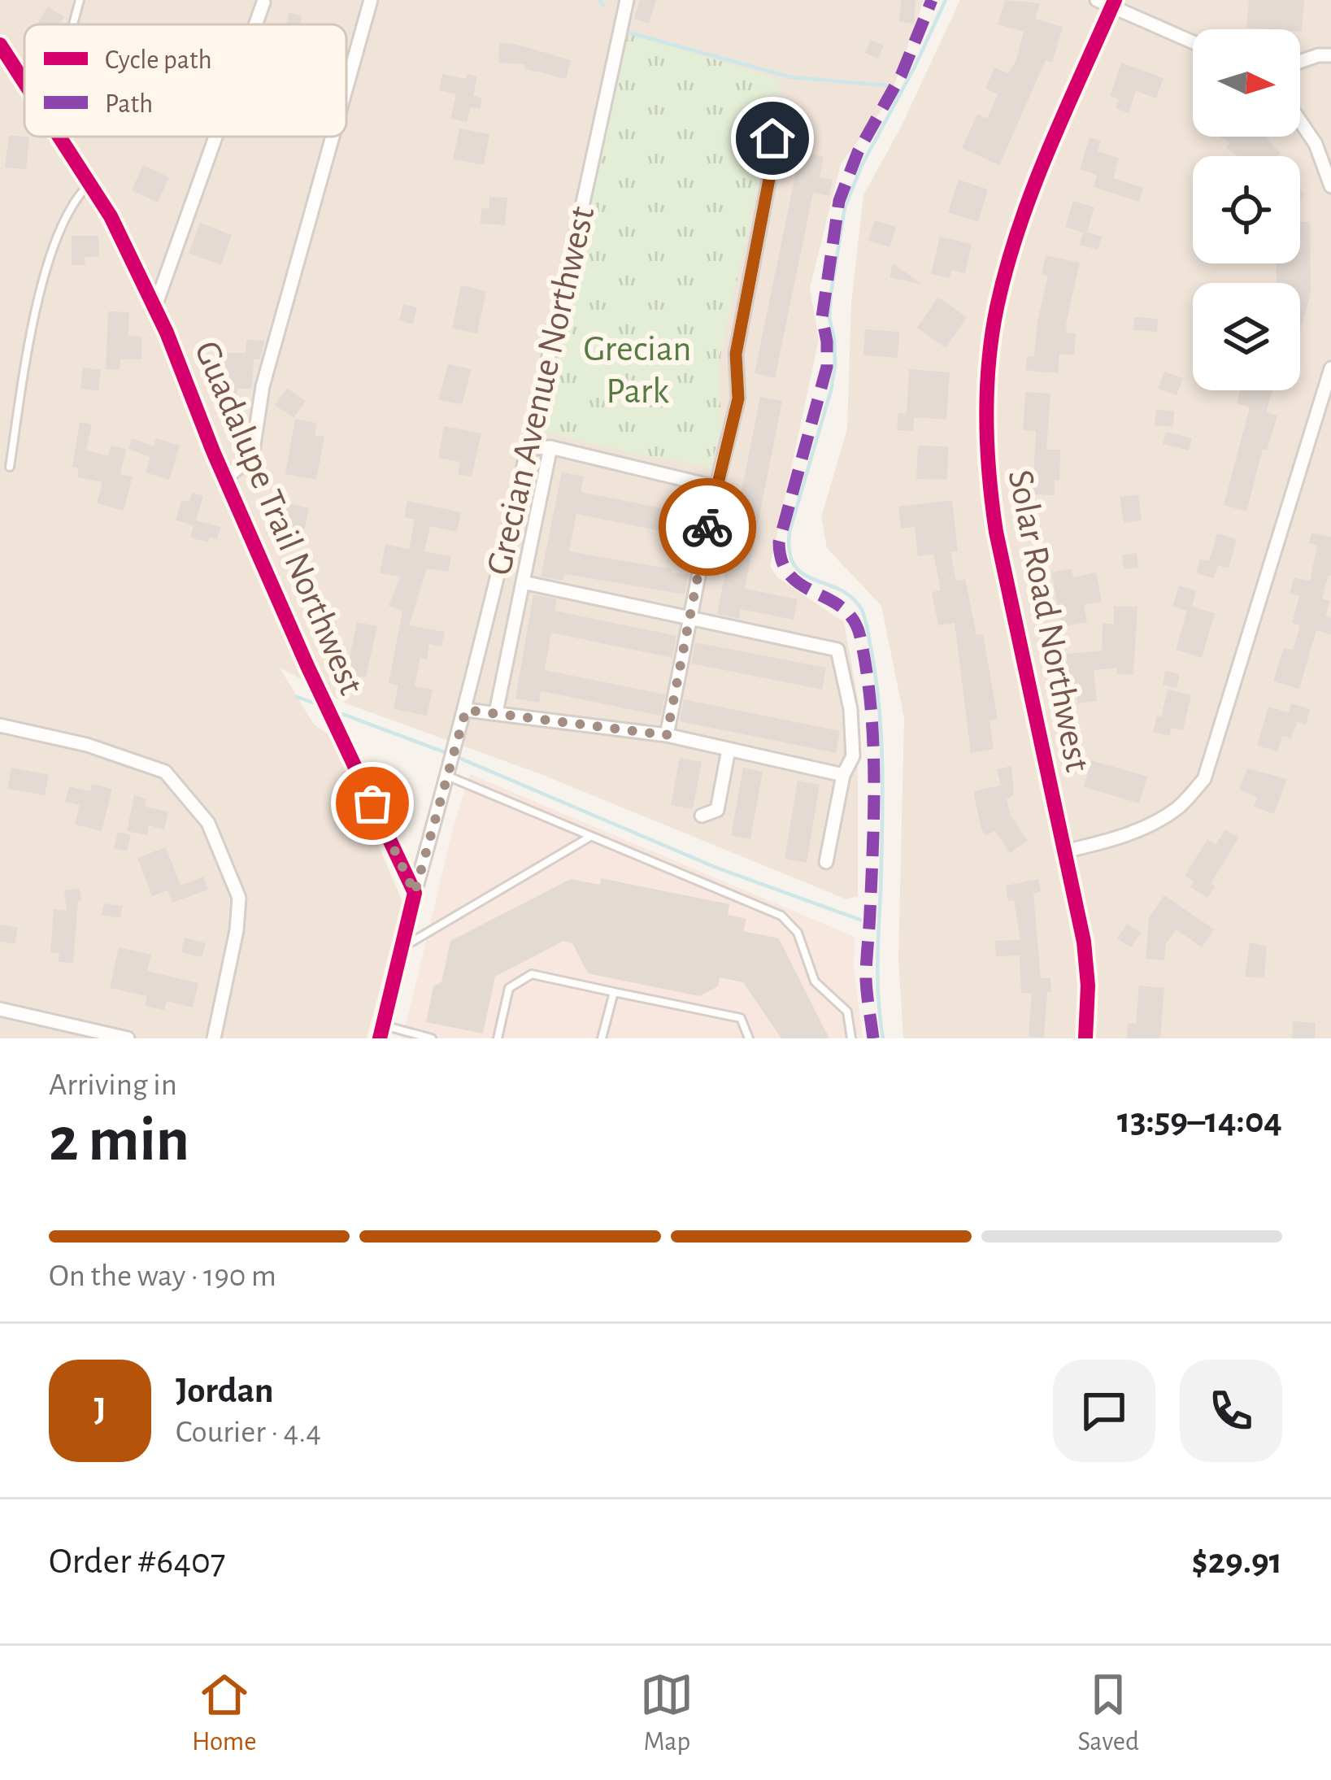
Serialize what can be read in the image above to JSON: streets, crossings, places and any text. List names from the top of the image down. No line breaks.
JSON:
{"streets":{"street":["Grecian Avenue Northwest","Guadalupe Trail Northwest","Solar Road Northwest"]},"crossings":[["Grecian Avenue Northwest","Guadalupe Trail Northwest"]],"parks":["Grecian Park"],"legend":["Cycle path","Path"],"north":"right","page":{"heading":["2 min","Arriving in","13:59–14:04"],"panel":["Jordan","Courier · 4.4","Order #6407","$29.91"],"bar":"On the way · 190 m","round":"J","tabs":["Home","Map","Saved"]}}
